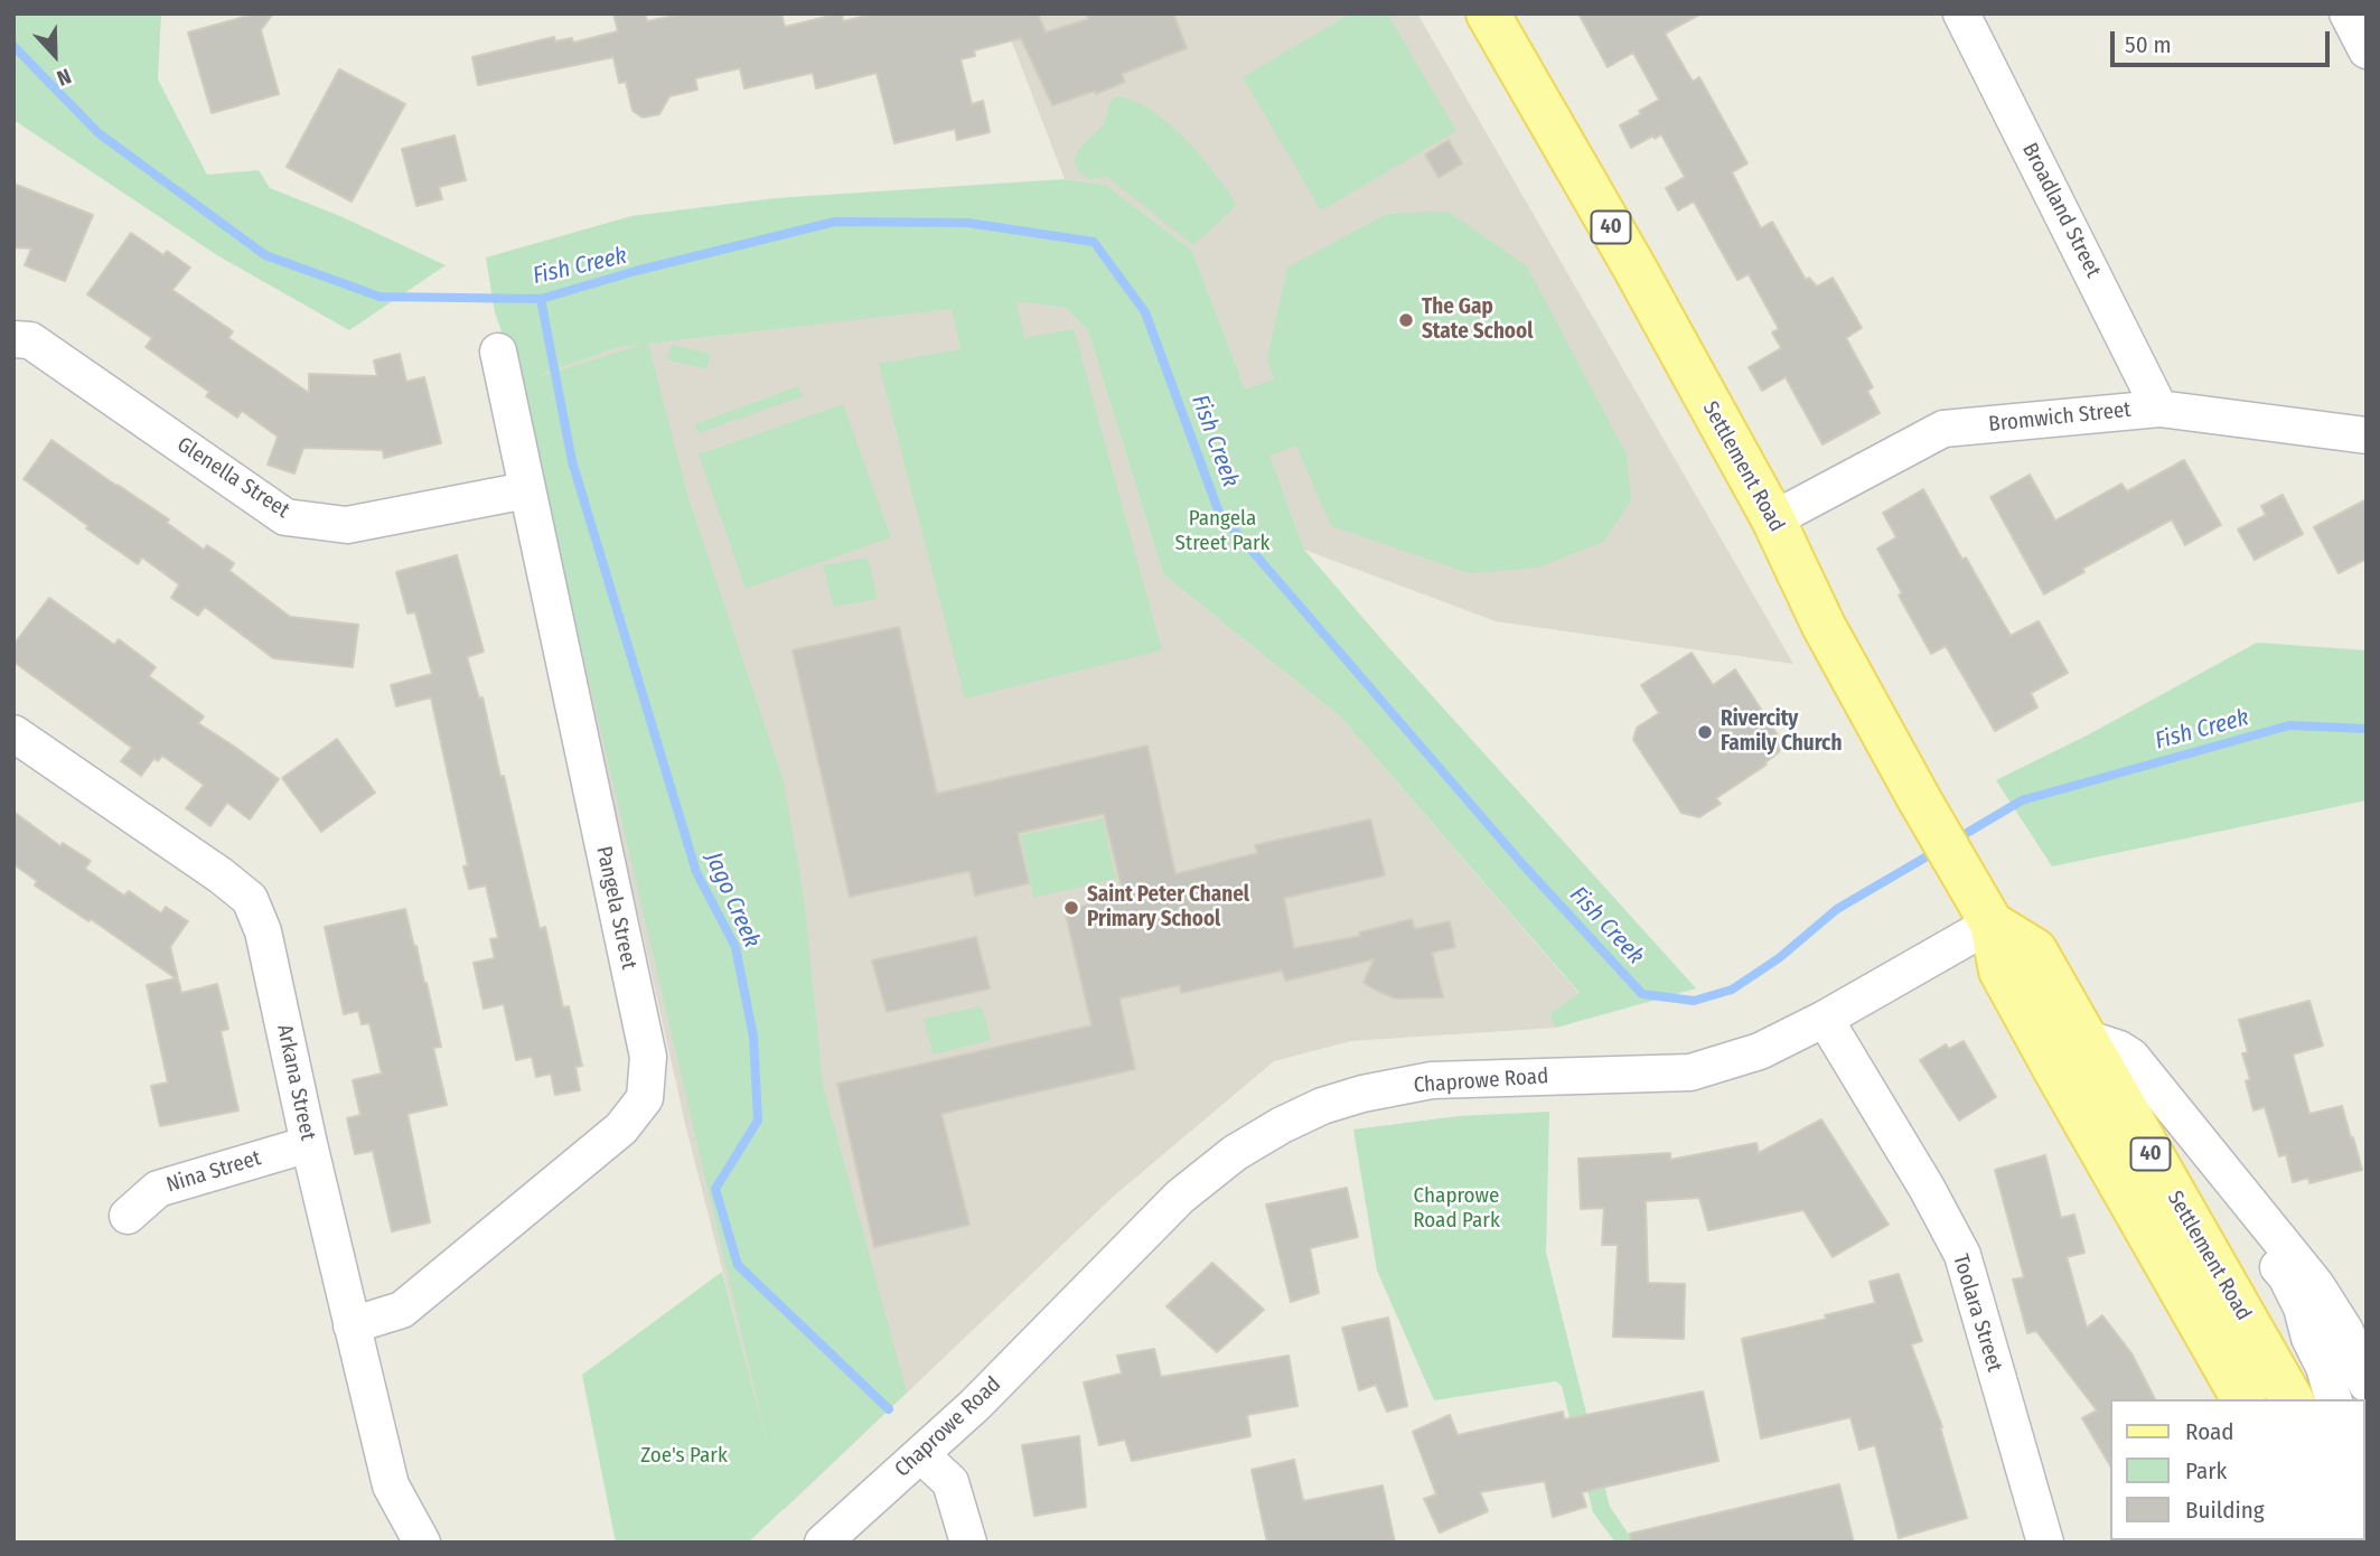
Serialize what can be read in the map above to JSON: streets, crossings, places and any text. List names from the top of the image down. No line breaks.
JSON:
{"streets":{"main road":["40","Settlement Road"],"street":["Broadland Street","Bromwich Street","Glenella Street","Pangela Street","Chaprowe Road","Arkana Street","Nina Street","Toolara Street"]},"crossings":[["Broadland Street","Bromwich Street"],["Bromwich Street","Settlement Road"],["Settlement Road","Chaprowe Road"],["Glenella Street","Pangela Street"],["Pangela Street","Arkana Street"],["Chaprowe Road","Toolara Street"],["Arkana Street","Nina Street"]],"water":["Fish Creek","Jago Creek"],"parks":["Pangela Street Park","Chaprowe Road Park","Zoe's Park"],"places":["The Gap State School","Rivercity Family Church","Saint Peter Chanel Primary School"],"legend":["Road","Park","Building"],"scale_bar":"50 m","north":"bottom"}
